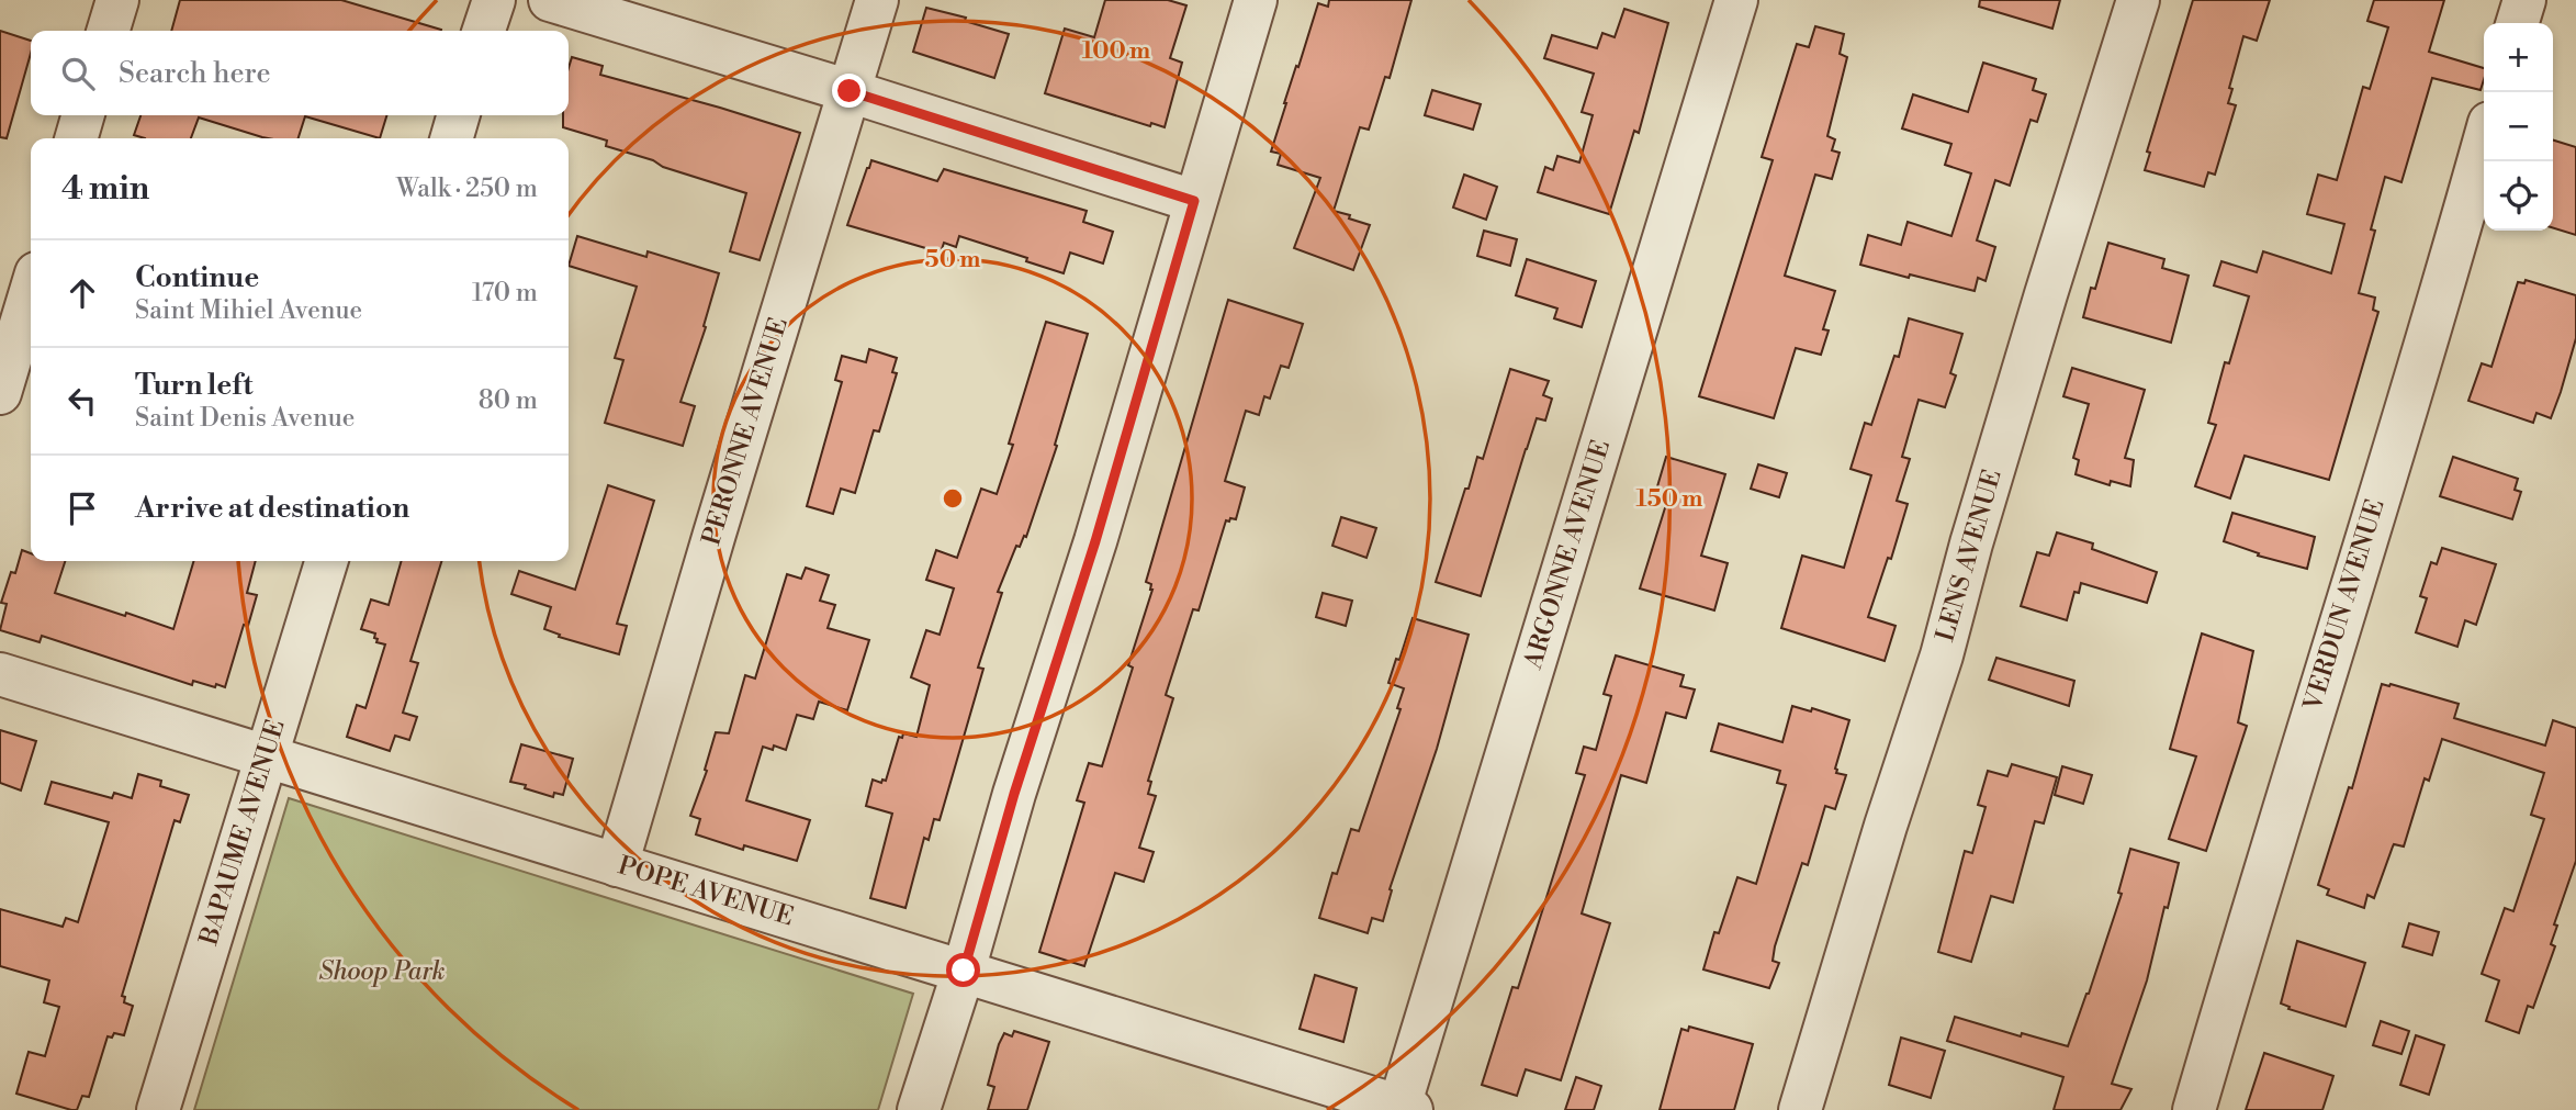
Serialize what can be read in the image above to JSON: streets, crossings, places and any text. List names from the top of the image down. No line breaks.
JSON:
{"streets":{"street":["PERONNE AVENUE","ARGONNE AVENUE","LENS AVENUE","VERDUN AVENUE","BAPAUME AVENUE","POPE AVENUE"]},"crossings":[["PERONNE AVENUE","POPE AVENUE"],["ARGONNE AVENUE","POPE AVENUE"],["BAPAUME AVENUE","POPE AVENUE"]],"parks":["Shoop Park"],"page":{"map_buttons":["+","−"],"search":"Search here","heading":["4 min","Walk · 250 m"],"list":[["Continue","Saint Mihiel Avenue","170 m"],["Turn left","Saint Denis Avenue","80 m"],"Arrive at destination"]},"rings":["100 m","50 m","150 m"]}
